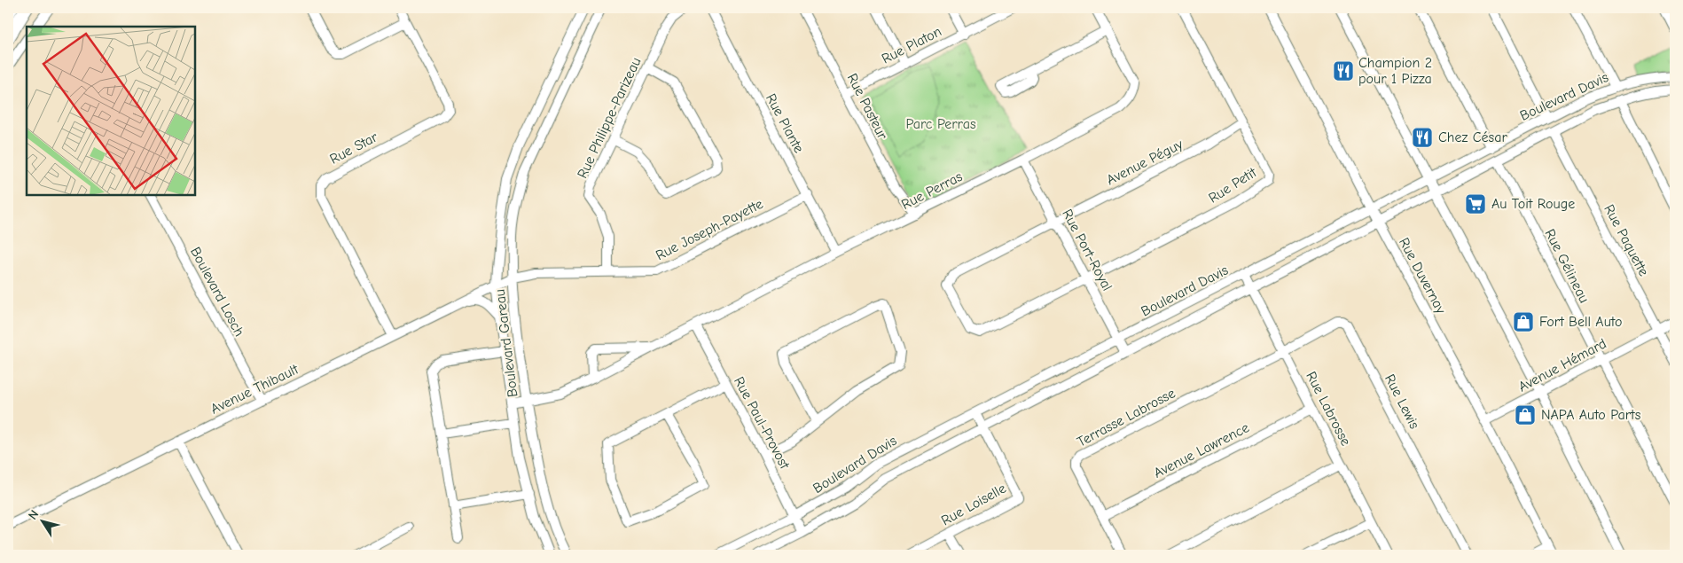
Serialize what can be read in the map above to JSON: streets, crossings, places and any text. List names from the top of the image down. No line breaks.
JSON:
{"streets":{"street":["Rue Platon","Boulevard Davis","Rue Pasteur","Rue Philippe-Parizeau","Rue Plante","Rue Star","Avenue Péguy","Rue Petit","Rue Perras","Rue Joseph-Payette","Rue Paquette","Rue Port-Royal","Rue Gélineau","Rue Duvernay","Boulevard Losch","Boulevard Gareau","Avenue Hémard","Avenue Thibault","Rue Lewis","Rue Labrosse","Terrasse Labrosse","Rue Paul-Provost","Avenue Lawrence","Rue Loiselle"]},"crossings":[["Rue Platon","Rue Pasteur"],["Boulevard Davis","Rue Paquette"],["Boulevard Davis","Rue Port-Royal"],["Boulevard Davis","Rue Gélineau"],["Boulevard Davis","Rue Duvernay"],["Boulevard Davis","Rue Labrosse"],["Boulevard Davis","Rue Paul-Provost"],["Boulevard Davis","Rue Loiselle"],["Rue Pasteur","Rue Perras"],["Rue Philippe-Parizeau","Rue Joseph-Payette"],["Rue Plante","Rue Perras"],["Rue Plante","Rue Joseph-Payette"],["Rue Star","Avenue Thibault"],["Avenue Péguy","Rue Petit"],["Avenue Péguy","Rue Port-Royal"],["Rue Petit","Rue Port-Royal"],["Rue Perras","Rue Port-Royal"],["Rue Perras","Boulevard Gareau"],["Rue Perras","Rue Paul-Provost"],["Rue Joseph-Payette","Boulevard Gareau"],["Rue Joseph-Payette","Avenue Thibault"],["Rue Paquette","Avenue Hémard"],["Rue Gélineau","Avenue Hémard"],["Rue Duvernay","Avenue Hémard"],["Boulevard Losch","Avenue Thibault"],["Boulevard Gareau","Avenue Thibault"],["Rue Lewis","Rue Labrosse"],["Rue Lewis","Terrasse Labrosse"],["Rue Labrosse","Terrasse Labrosse"],["Rue Labrosse","Avenue Lawrence"],["Terrasse Labrosse","Avenue Lawrence"]],"parks":["Parc Perras"],"places":{"restaurant":["Champion 2 pour 1 Pizza","Chez César"],"supermarket":["Au Toit Rouge"],"shop":["Fort Bell Auto","NAPA Auto Parts"]},"north":"top left"}
